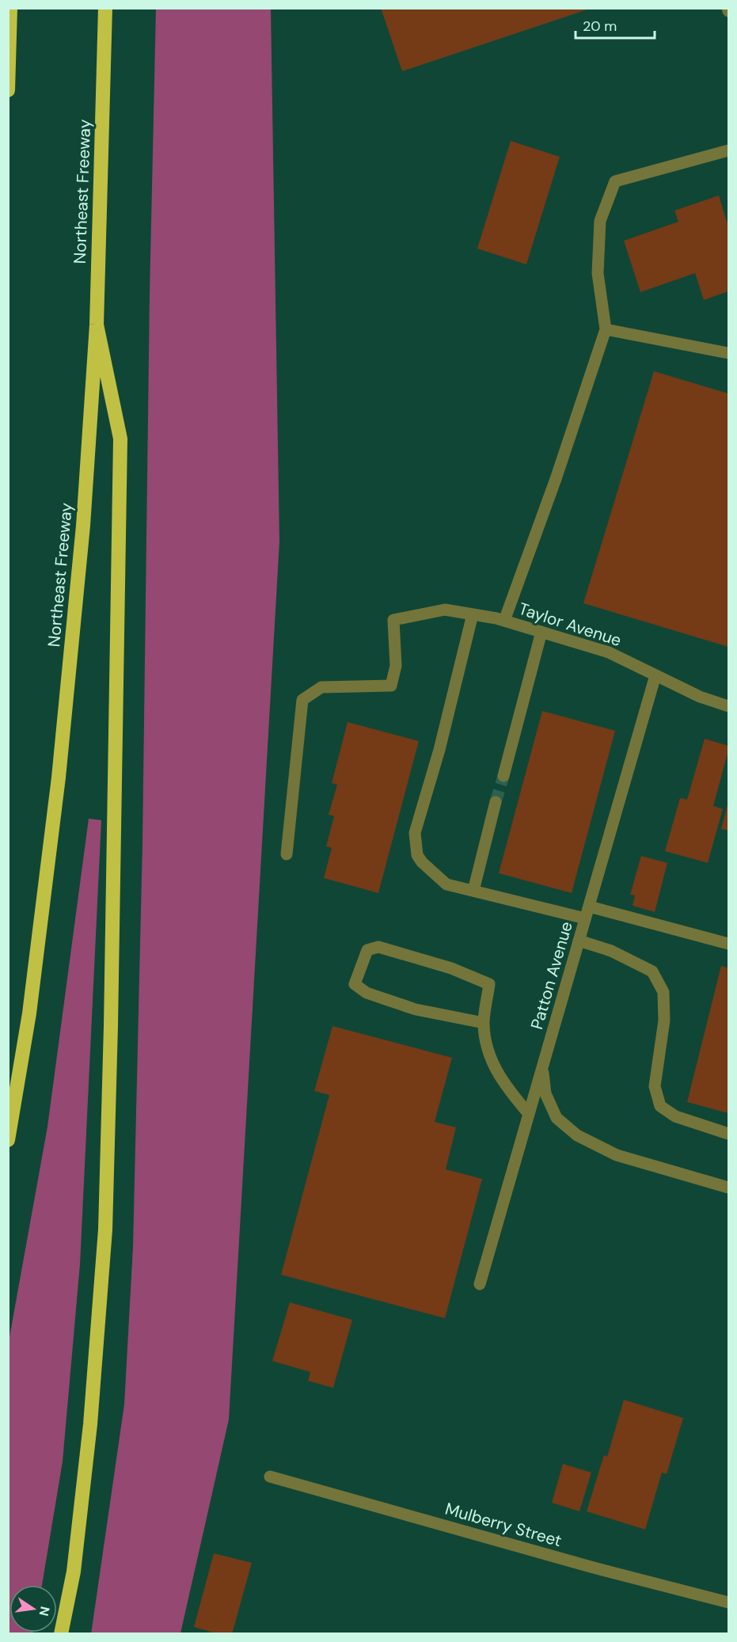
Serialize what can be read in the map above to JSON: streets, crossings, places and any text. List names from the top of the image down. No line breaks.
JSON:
{"streets":{"highway":["Northeast Freeway"],"street":["Taylor Avenue","Patton Avenue","Mulberry Street"]},"crossings":[["Taylor Avenue","Patton Avenue"]],"scale_bar":"20 m","north":"right"}
